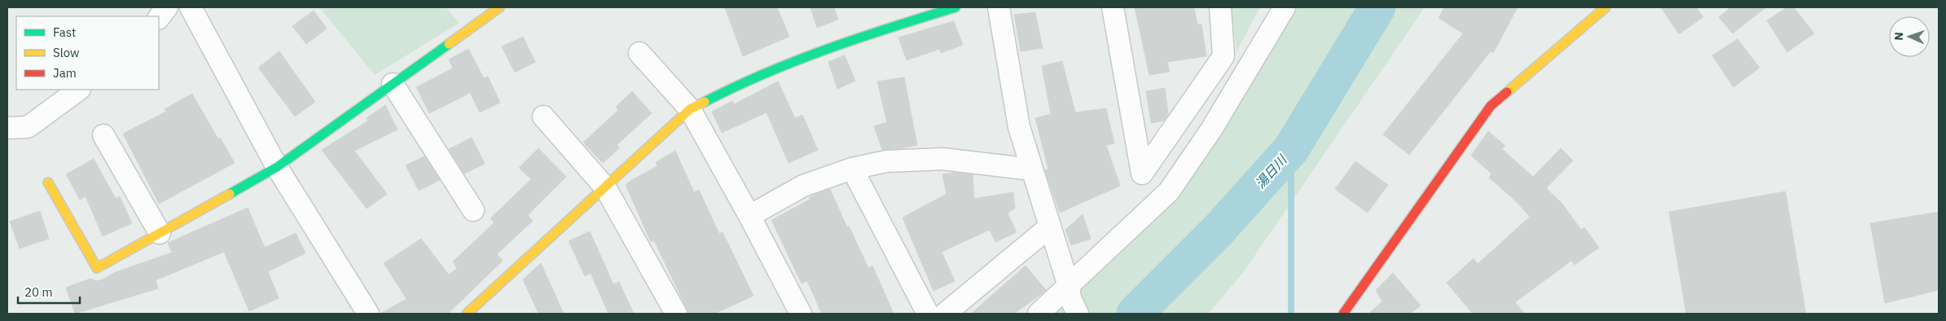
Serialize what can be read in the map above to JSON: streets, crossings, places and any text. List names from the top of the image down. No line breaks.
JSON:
{"water":["湯日川"],"legend":["Fast","Slow","Jam"],"scale_bar":"20 m","north":"left"}
